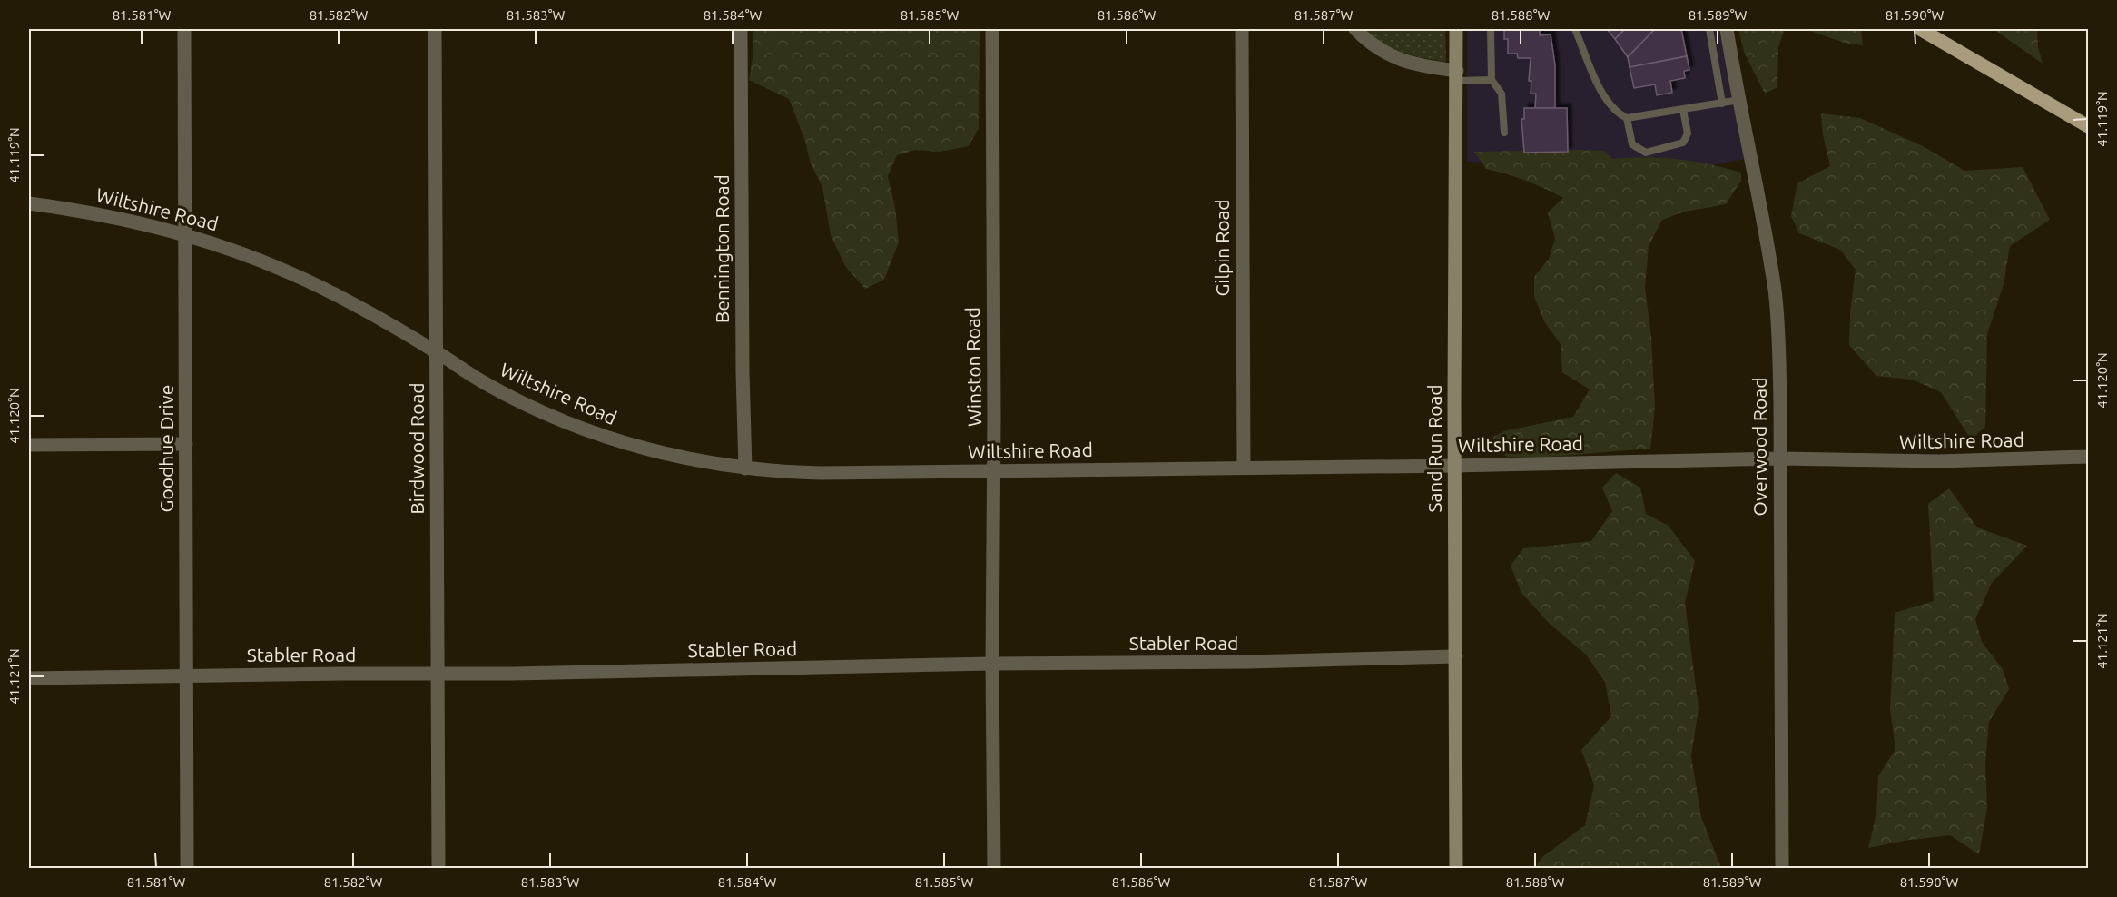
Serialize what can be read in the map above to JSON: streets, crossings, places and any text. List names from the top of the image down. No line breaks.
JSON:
{"streets":{"street":["Wiltshire Road","Gilpin Road","Bennington Road","Winston Road","Overwood Road","Goodhue Drive","Birdwood Road","Sand Run Road","Stabler Road"]},"crossings":[["Wiltshire Road","Gilpin Road"],["Wiltshire Road","Bennington Road"],["Wiltshire Road","Winston Road"],["Wiltshire Road","Overwood Road"],["Wiltshire Road","Goodhue Drive"],["Wiltshire Road","Birdwood Road"],["Wiltshire Road","Sand Run Road"],["Winston Road","Stabler Road"],["Goodhue Drive","Stabler Road"],["Birdwood Road","Stabler Road"],["Sand Run Road","Stabler Road"]],"coordinates":["81.581°W","81.582°W","81.583°W","81.584°W","81.585°W","81.586°W","81.587°W","81.588°W","81.589°W","81.590°W","41.119°N","41.120°N","41.121°N"]}
